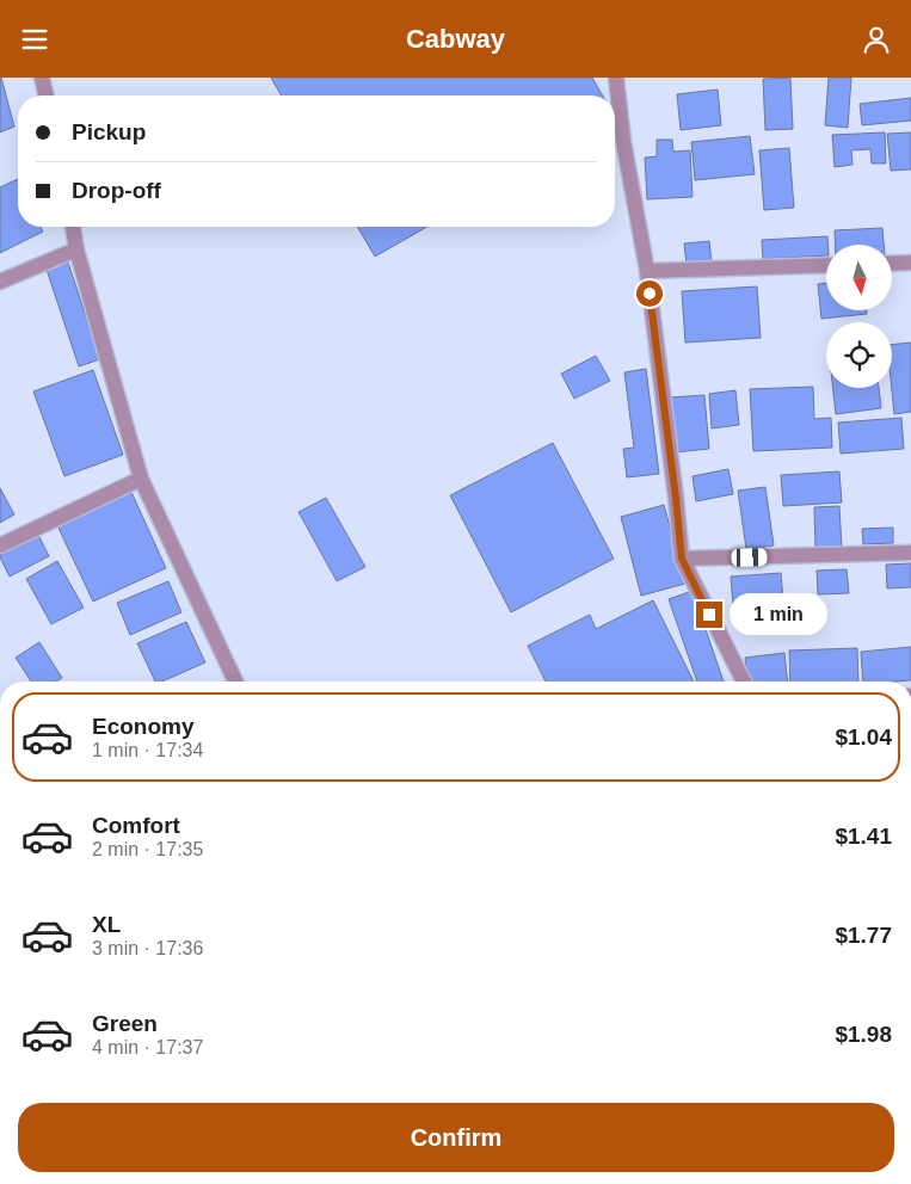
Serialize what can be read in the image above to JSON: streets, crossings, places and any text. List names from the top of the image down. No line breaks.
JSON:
{"north":"bottom","page":{"header":"Cabway","banner":["Pickup","Drop-off"],"bubble":"1 min","list":[{"name":"Economy","note":"1 min · 17:34","value":"$1.04"},{"name":"Comfort","note":"2 min · 17:35","value":"$1.41"},{"name":"XL","note":"3 min · 17:36","value":"$1.77"},{"name":"Green","note":"4 min · 17:37","value":"$1.98"}],"buttons":"Confirm"}}
